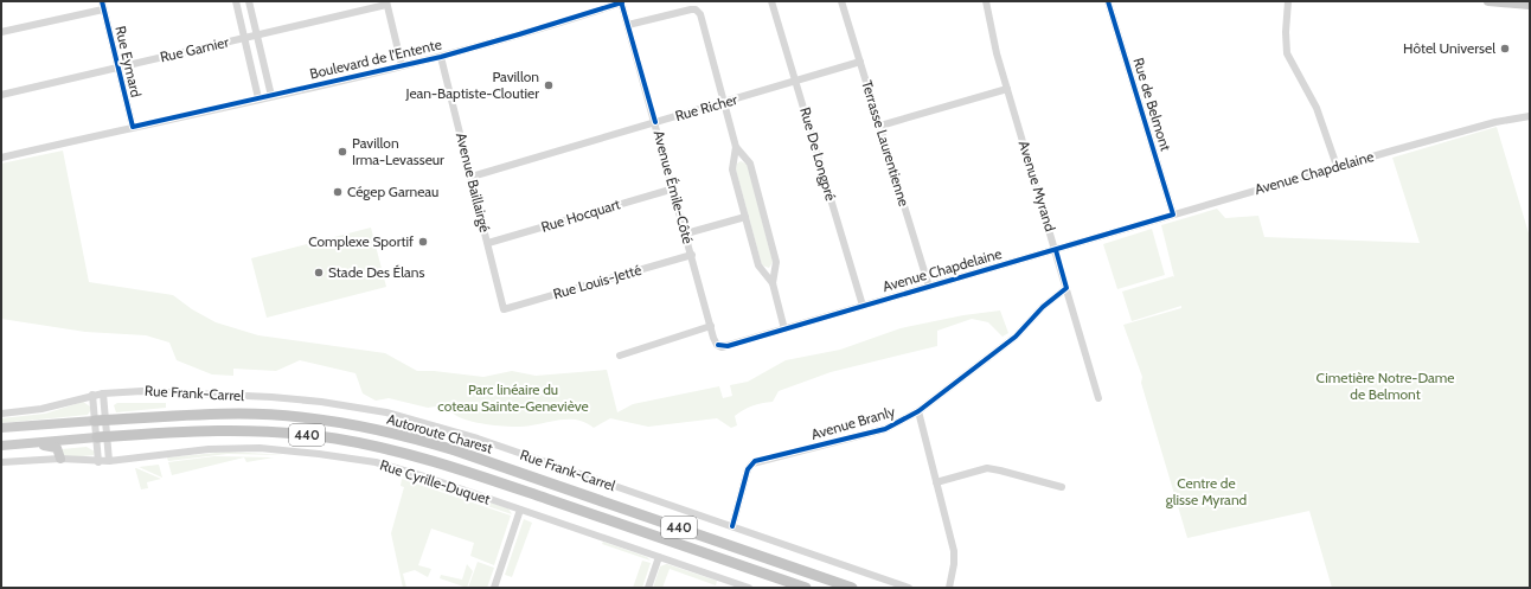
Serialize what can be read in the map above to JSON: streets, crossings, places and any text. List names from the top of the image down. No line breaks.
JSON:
{"streets":{"highway":["Autoroute Charest","440"],"street":["Rue Garnier","Boulevard de l'Entente","Rue Eymard","Rue de Belmont","Rue Richer","Terrasse Laurentienne","Rue De Longpré","Avenue Chapdelaine","Avenue Baillairgé","Avenue Myrand","Avenue Émile-Côté","Rue Hocquart","Rue Louis-Jetté","Rue Frank-Carrel","Avenue Branly","Rue Cyrille-Duquet"]},"crossings":[["Rue Garnier","Rue Eymard"],["Boulevard de l'Entente","Rue Eymard"],["Boulevard de l'Entente","Avenue Baillairgé"],["Boulevard de l'Entente","Avenue Émile-Côté"],["Rue de Belmont","Avenue Chapdelaine"],["Rue Richer","Terrasse Laurentienne"],["Rue Richer","Rue De Longpré"],["Rue Richer","Avenue Baillairgé"],["Rue Richer","Avenue Émile-Côté"],["Terrasse Laurentienne","Avenue Chapdelaine"],["Rue De Longpré","Avenue Chapdelaine"],["Avenue Chapdelaine","Avenue Myrand"],["Avenue Chapdelaine","Avenue Émile-Côté"],["Avenue Baillairgé","Rue Hocquart"],["Avenue Baillairgé","Rue Louis-Jetté"],["Avenue Myrand","Avenue Branly"],["Avenue Émile-Côté","Rue Hocquart"],["Avenue Émile-Côté","Rue Louis-Jetté"],["Rue Frank-Carrel","Avenue Branly"]],"parks":["Cimetière Notre-Dame de Belmont","Parc linéaire du coteau Sainte-Geneviève","Centre de glisse Myrand"],"places":["Hôtel Universel","Pavillon Jean-Baptiste-Cloutier","Pavillon Irma-Levasseur","Cégep Garneau","Complexe Sportif","Stade Des Élans"]}
